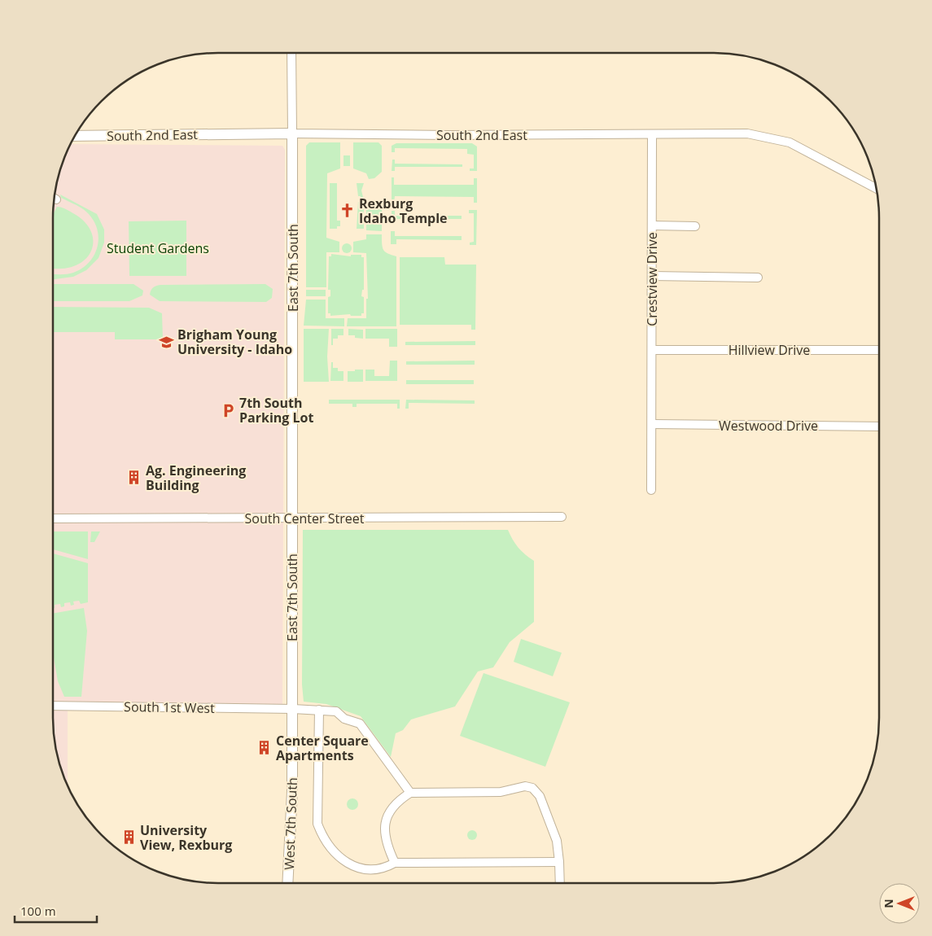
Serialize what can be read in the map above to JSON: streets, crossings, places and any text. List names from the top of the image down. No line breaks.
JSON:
{"streets":{"main road":["South 2nd East","East 7th South","West 7th South"],"street":["Crestview Drive","Hillview Drive","Westwood Drive","South Center Street","South 1st West"]},"crossings":[["South 2nd East","East 7th South"],["South 2nd East","Crestview Drive"],["East 7th South","South Center Street"],["East 7th South","South 1st West"],["East 7th South","West 7th South"],["Crestview Drive","Hillview Drive"],["Crestview Drive","Westwood Drive"],["South 1st West","West 7th South"]],"parks":["Student Gardens"],"places":{"church":["Rexburg Idaho Temple"],"school or university":["Brigham Young University - Idaho"],"parking":["7th South Parking Lot"],"building":["Ag. Engineering Building","Center Square Apartments","University View, Rexburg"]},"scale_bar":"100 m","north":"left"}
